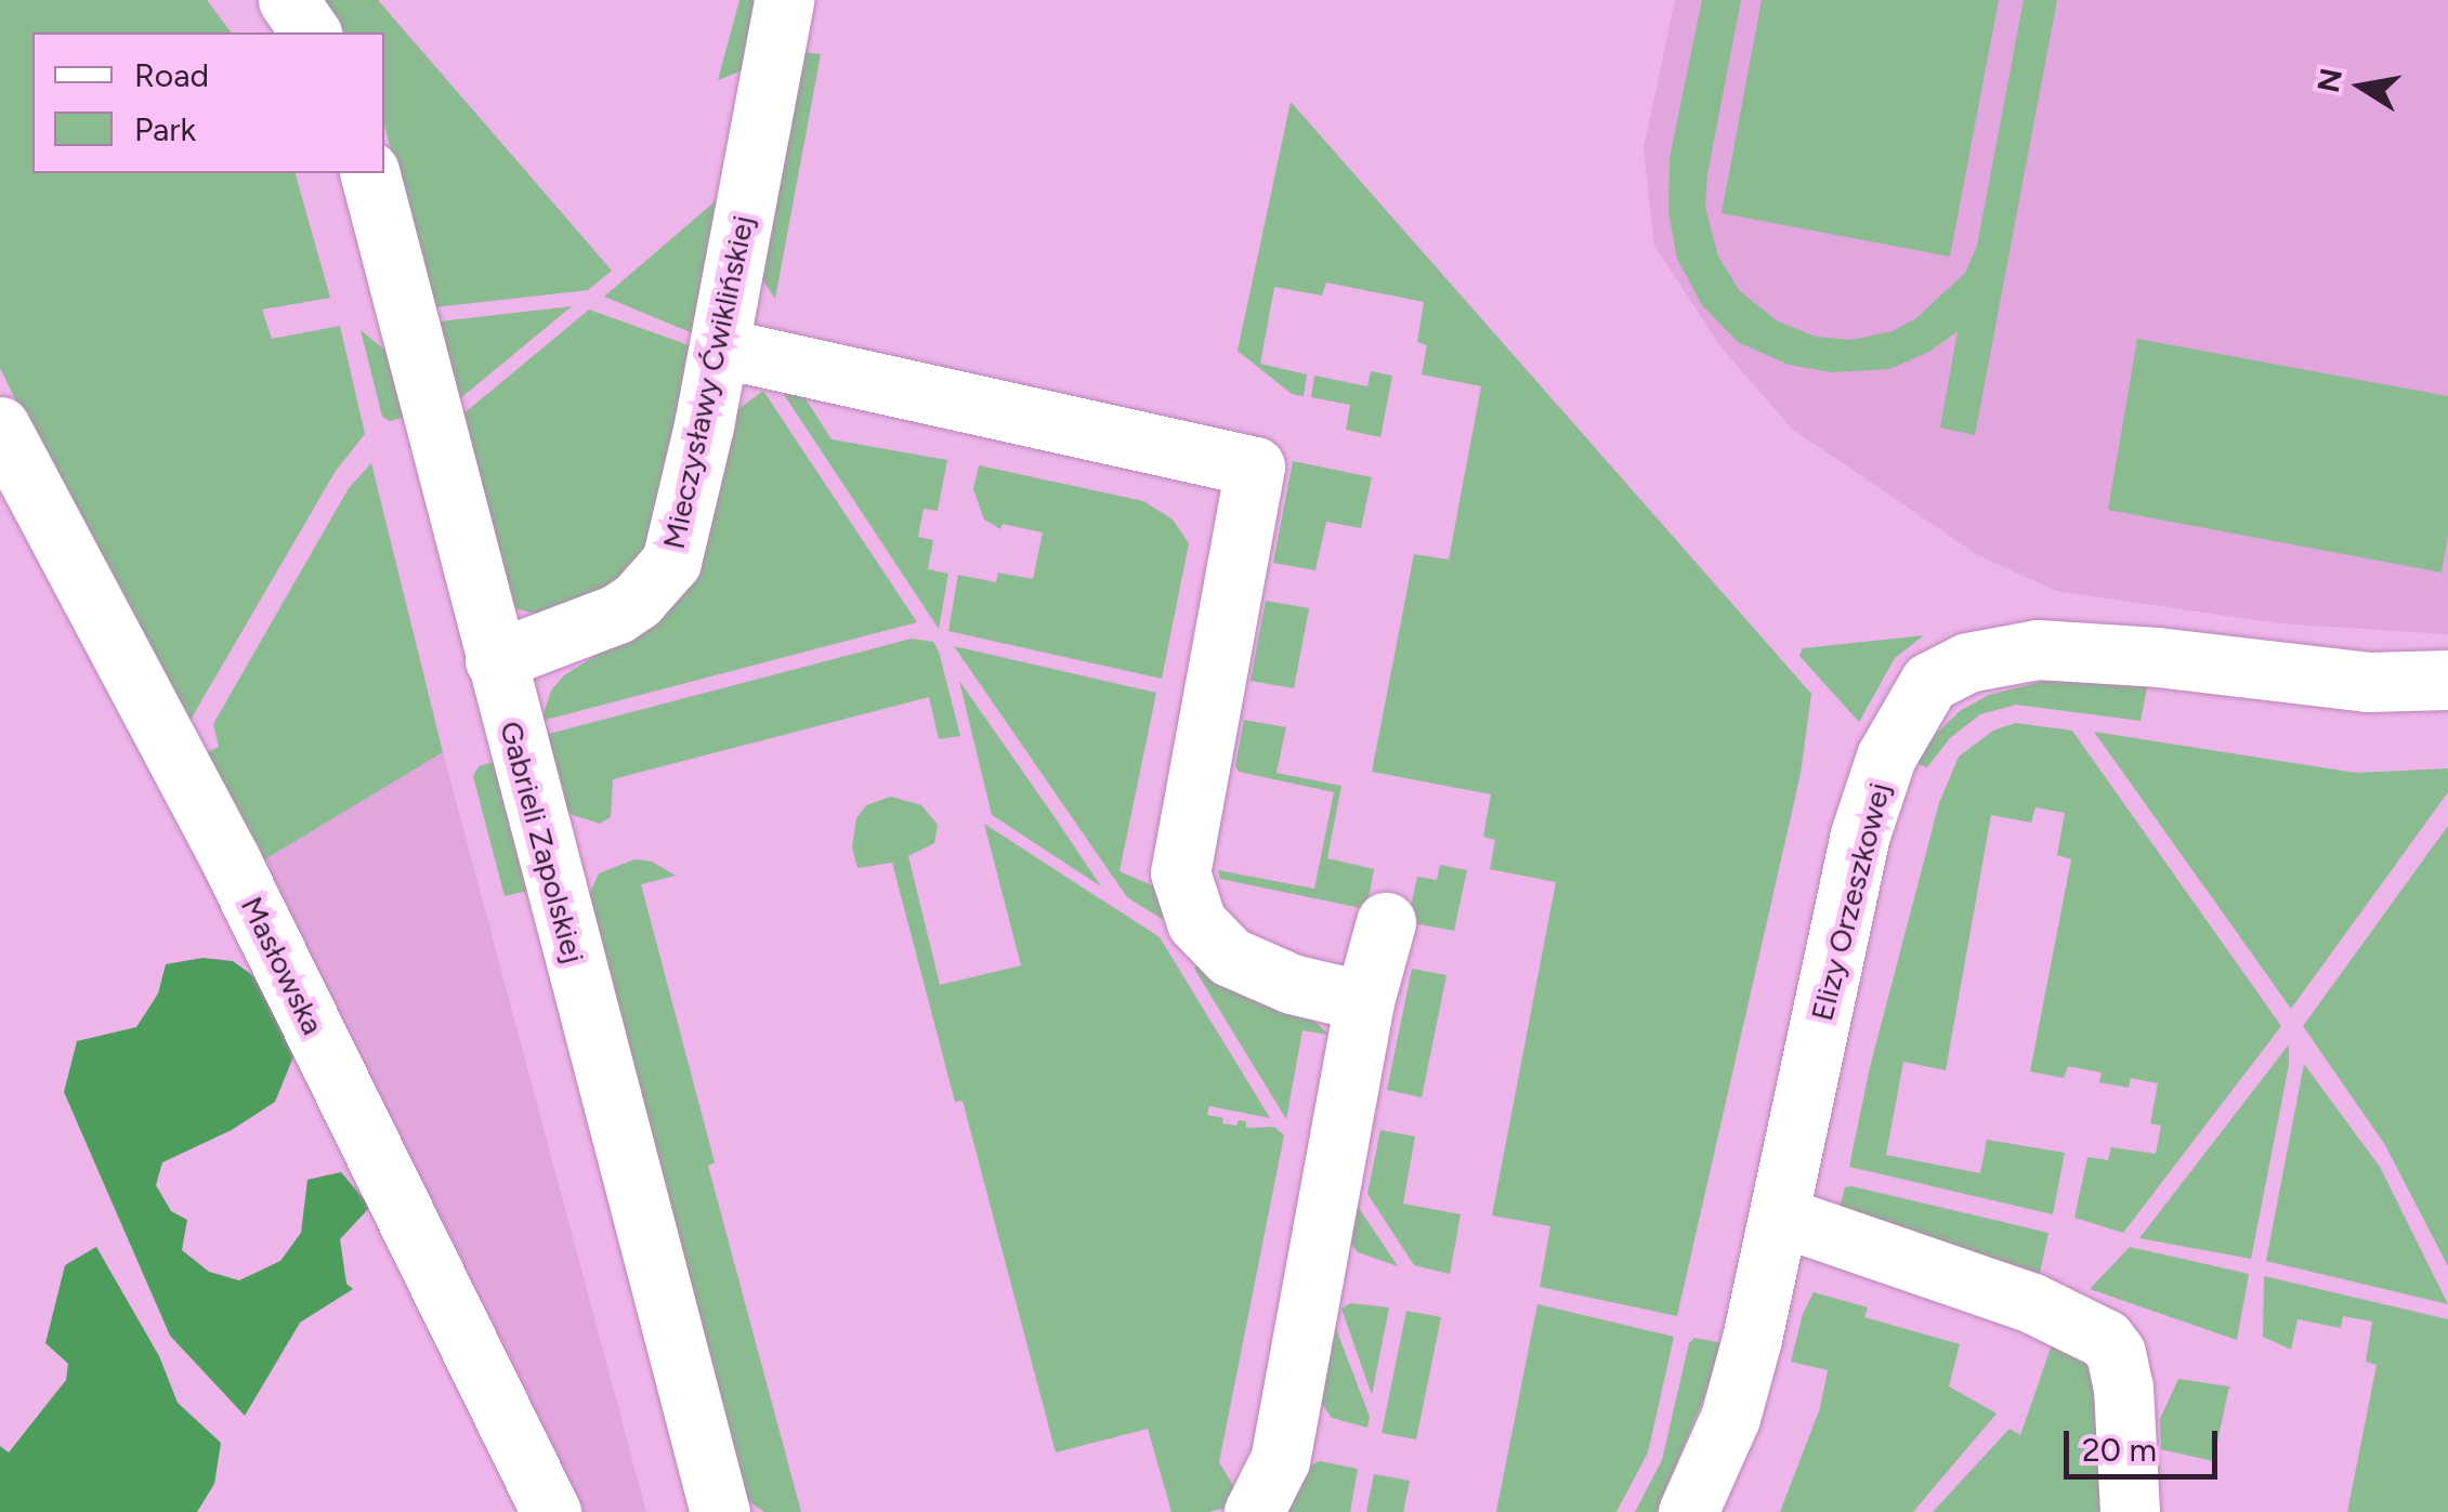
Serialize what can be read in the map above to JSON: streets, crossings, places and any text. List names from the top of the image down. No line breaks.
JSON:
{"streets":{"street":["Mieczysławy Ćwiklińskiej","Gabrieli Zapolskiej","Elizy Orzeszkowej","Masłowska"]},"crossings":[["Mieczysławy Ćwiklińskiej","Gabrieli Zapolskiej"]],"legend":["Road","Park"],"scale_bar":"20 m","north":"left"}
